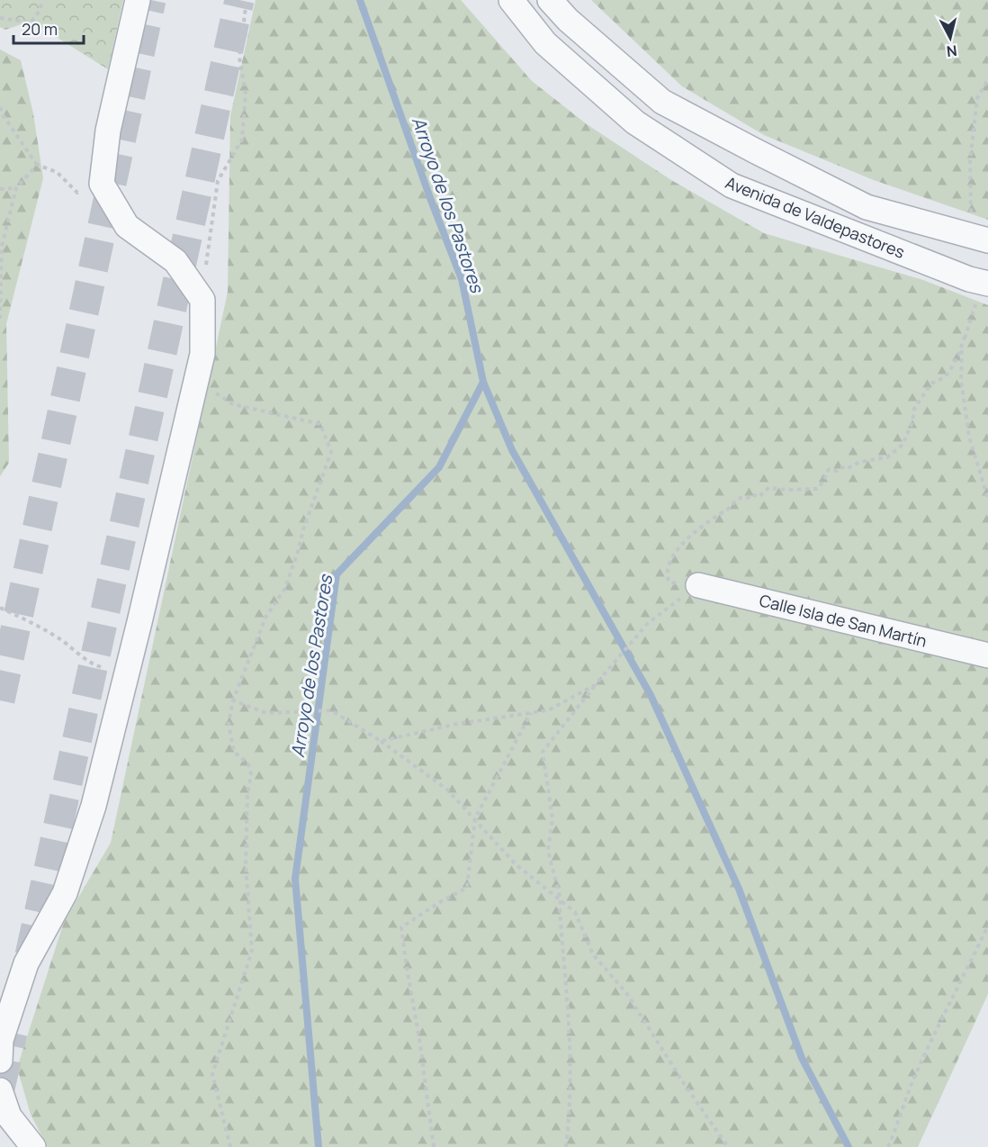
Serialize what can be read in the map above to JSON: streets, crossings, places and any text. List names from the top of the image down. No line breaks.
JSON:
{"streets":{"street":["Avenida de Valdepastores","Calle Isla de San Martín"]},"water":["Arroyo de los Pastores"],"scale_bar":"20 m","north":"bottom"}
